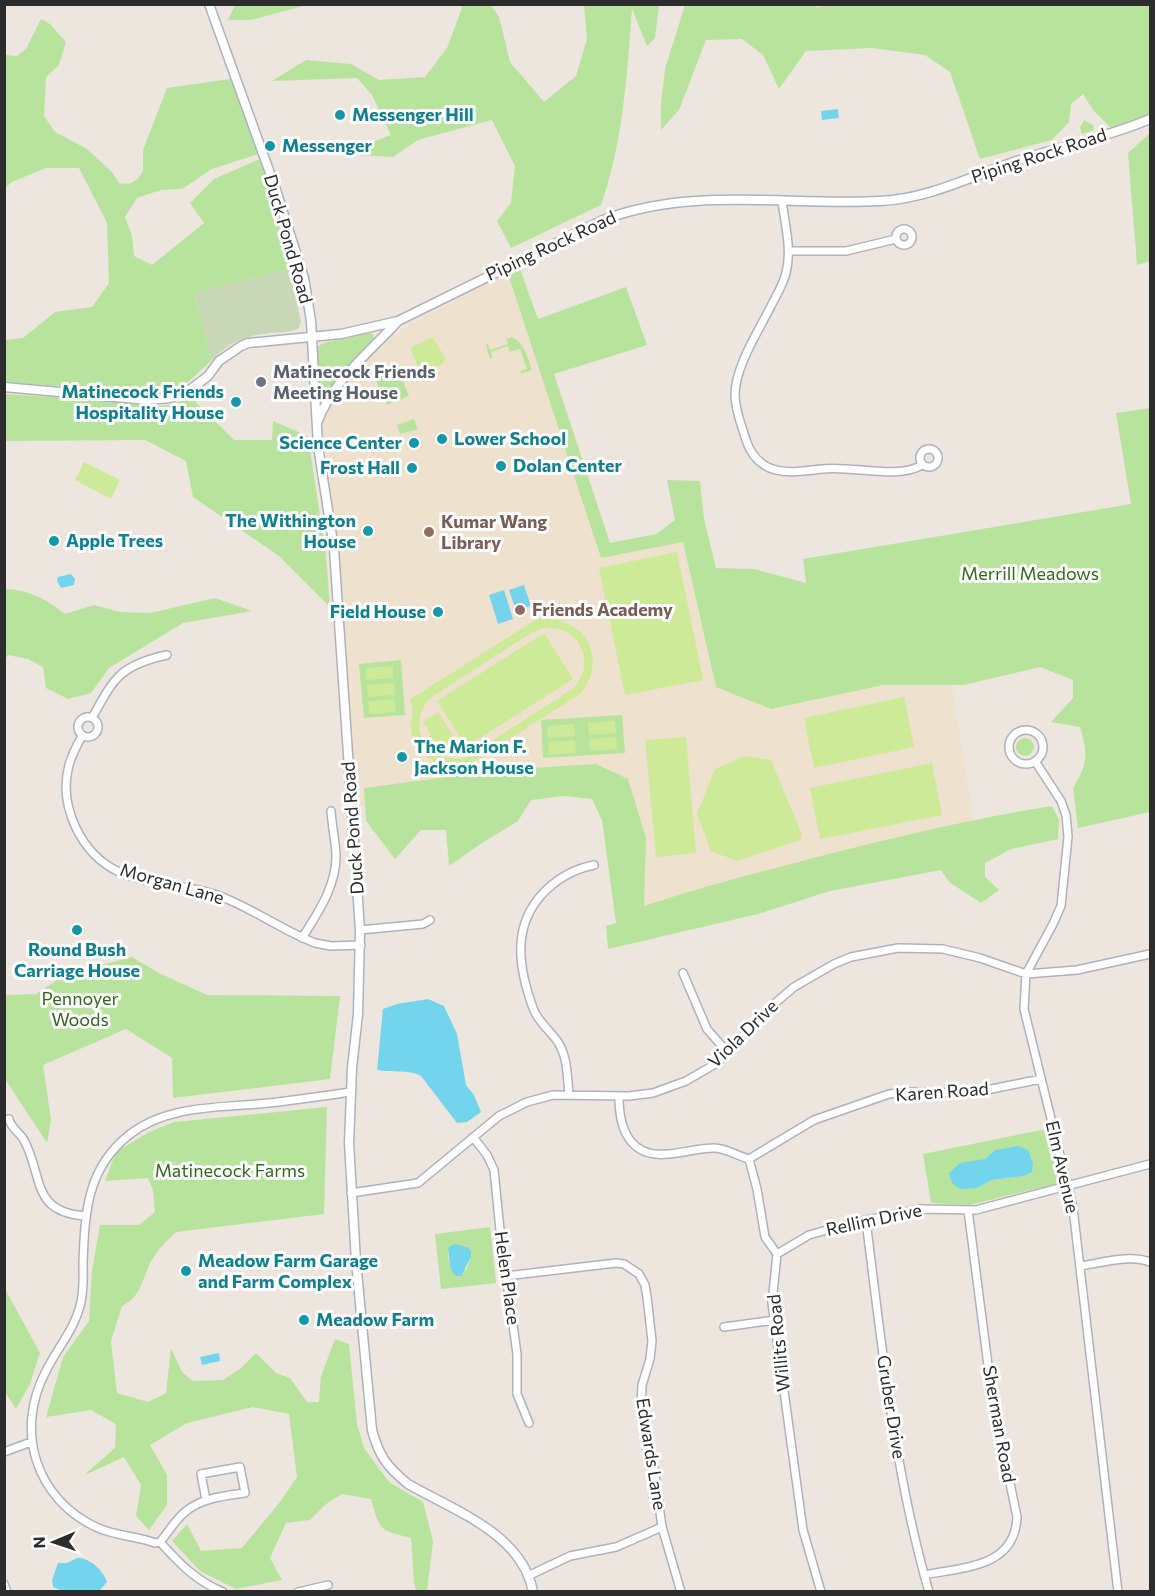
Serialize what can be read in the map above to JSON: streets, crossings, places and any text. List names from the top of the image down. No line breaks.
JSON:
{"streets":{"street":["Piping Rock Road","Duck Pond Road","Morgan Lane","Viola Drive","Karen Road","Elm Avenue","Rellim Drive","Helen Place","Willits Road","Gruber Drive","Sherman Road","Edwards Lane"]},"crossings":[["Piping Rock Road","Duck Pond Road"],["Duck Pond Road","Morgan Lane"],["Duck Pond Road","Viola Drive"],["Viola Drive","Elm Avenue"],["Viola Drive","Helen Place"],["Karen Road","Elm Avenue"],["Elm Avenue","Rellim Drive"],["Rellim Drive","Willits Road"],["Rellim Drive","Gruber Drive"],["Rellim Drive","Sherman Road"],["Helen Place","Edwards Lane"],["Gruber Drive","Sherman Road"]],"parks":["Merrill Meadows","Pennoyer Woods","Matinecock Farms"],"places":["Messenger Hill","Messenger","Matinecock Friends Meeting House","Matinecock Friends Hospitality House","Lower School","Science Center","Dolan Center","Frost Hall","The Withington House","Kumar Wang Library","Apple Trees","Friends Academy","Field House","The Marion F. Jackson House","Round Bush Carriage House","Meadow Farm Garage and Farm Complex","Meadow Farm"],"north":"left"}
